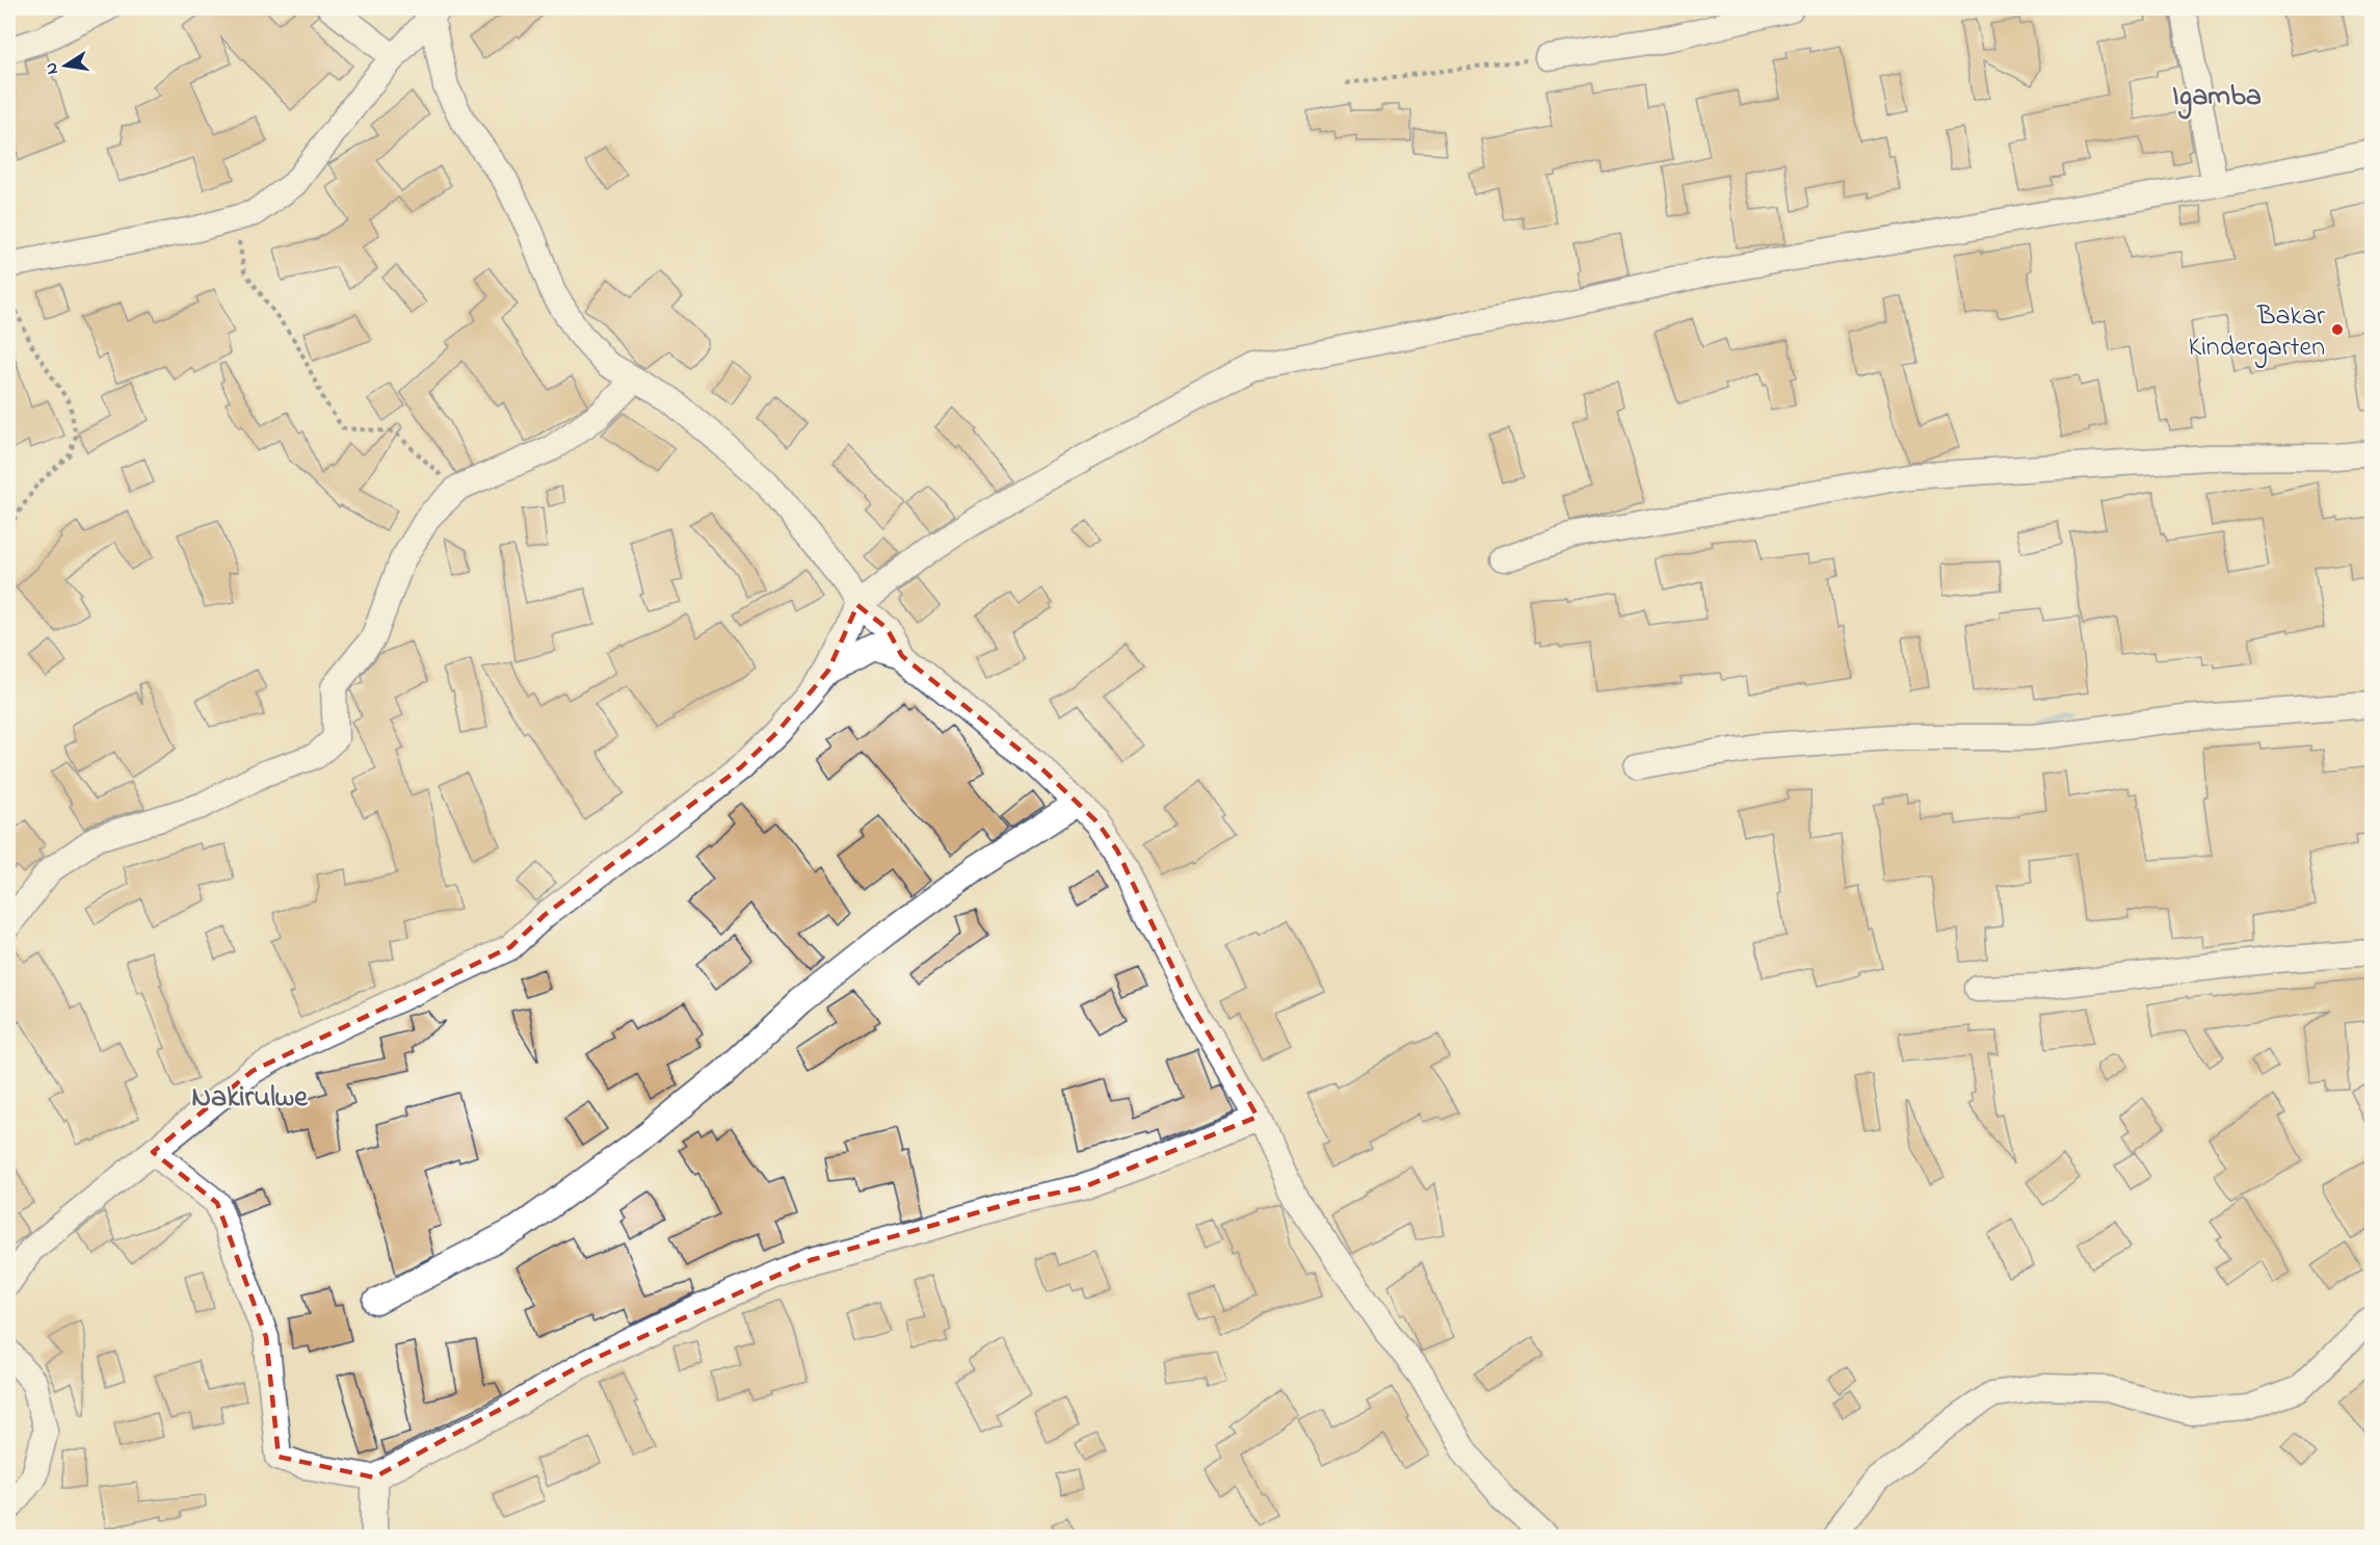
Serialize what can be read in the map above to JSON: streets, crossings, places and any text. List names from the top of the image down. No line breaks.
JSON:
{"districts":["Igamba","Nakirulwe"],"places":["Bakar Kindergarten"],"north":"left"}
